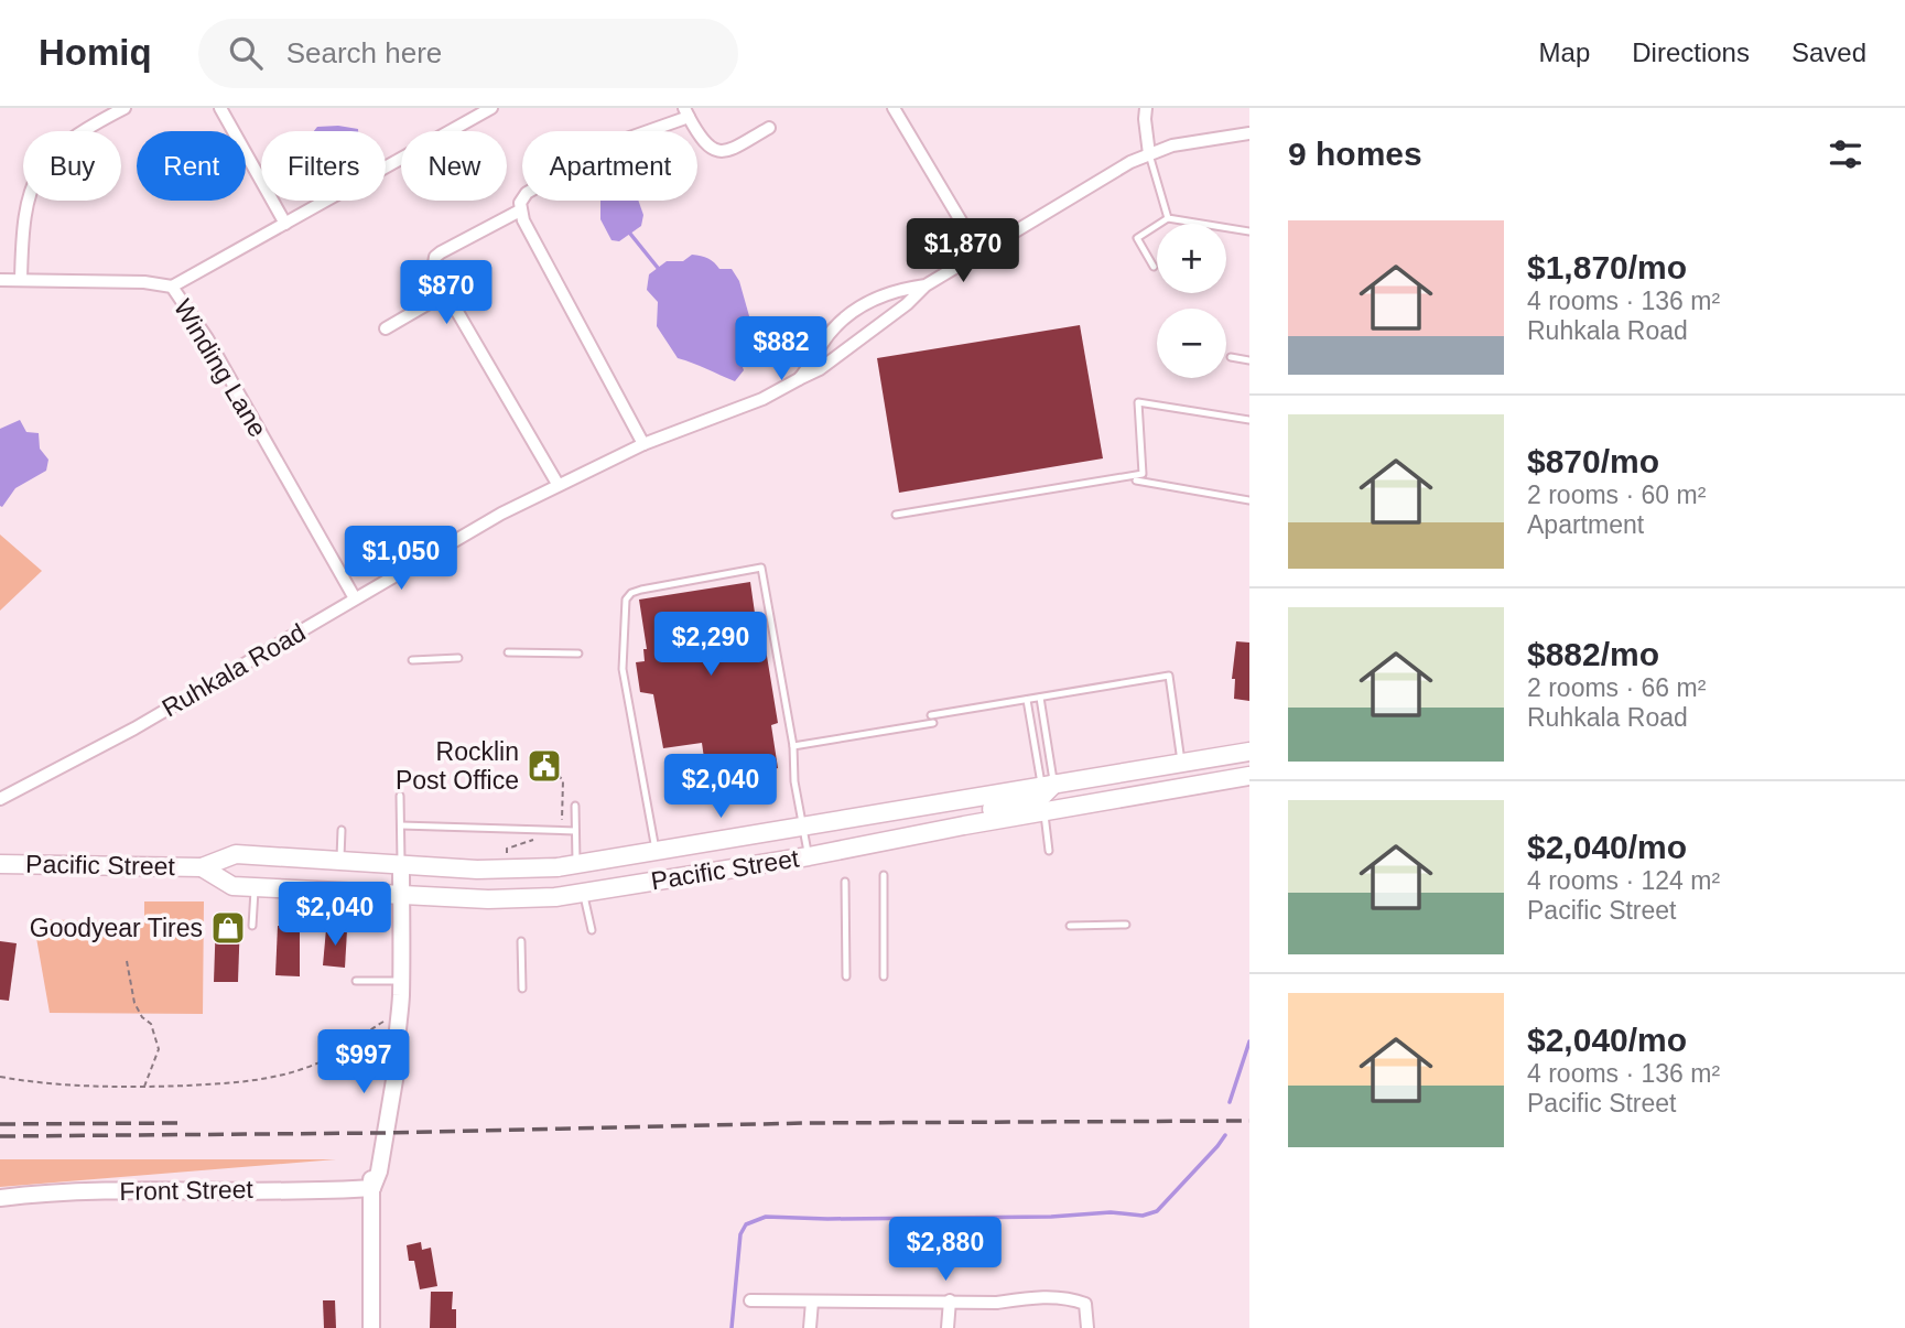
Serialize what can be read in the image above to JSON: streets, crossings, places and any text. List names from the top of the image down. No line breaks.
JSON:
{"streets":{"main road":["Pacific Street"],"street":["Winding Lane","Ruhkala Road","Front Street"]},"crossings":[["Winding Lane","Ruhkala Road"]],"places":{"public building":["Rocklin Post Office"],"shop":["Goodyear Tires"]},"page":{"header":"Homiq","search":"Search here","nav":["Map","Directions","Saved"],"heading":"9 homes","chip":["Buy","Rent","Filters","New","Apartment"],"list":[{"name":"$1,870/mo","note":"4 rooms · 136 m² · Ruhkala Road"},{"name":"$870/mo","note":"2 rooms · 60 m² · Apartment"},{"name":"$882/mo","note":"2 rooms · 66 m² · Ruhkala Road"},{"name":"$2,040/mo","note":"4 rooms · 124 m² · Pacific Street"},{"name":"$2,040/mo","note":"4 rooms · 136 m² · Pacific Street"}],"price":["$1,870","$870","$882","$1,050","$2,290","$2,040","$2,040","$997","$2,880"],"map_buttons":["+","−"]}}
